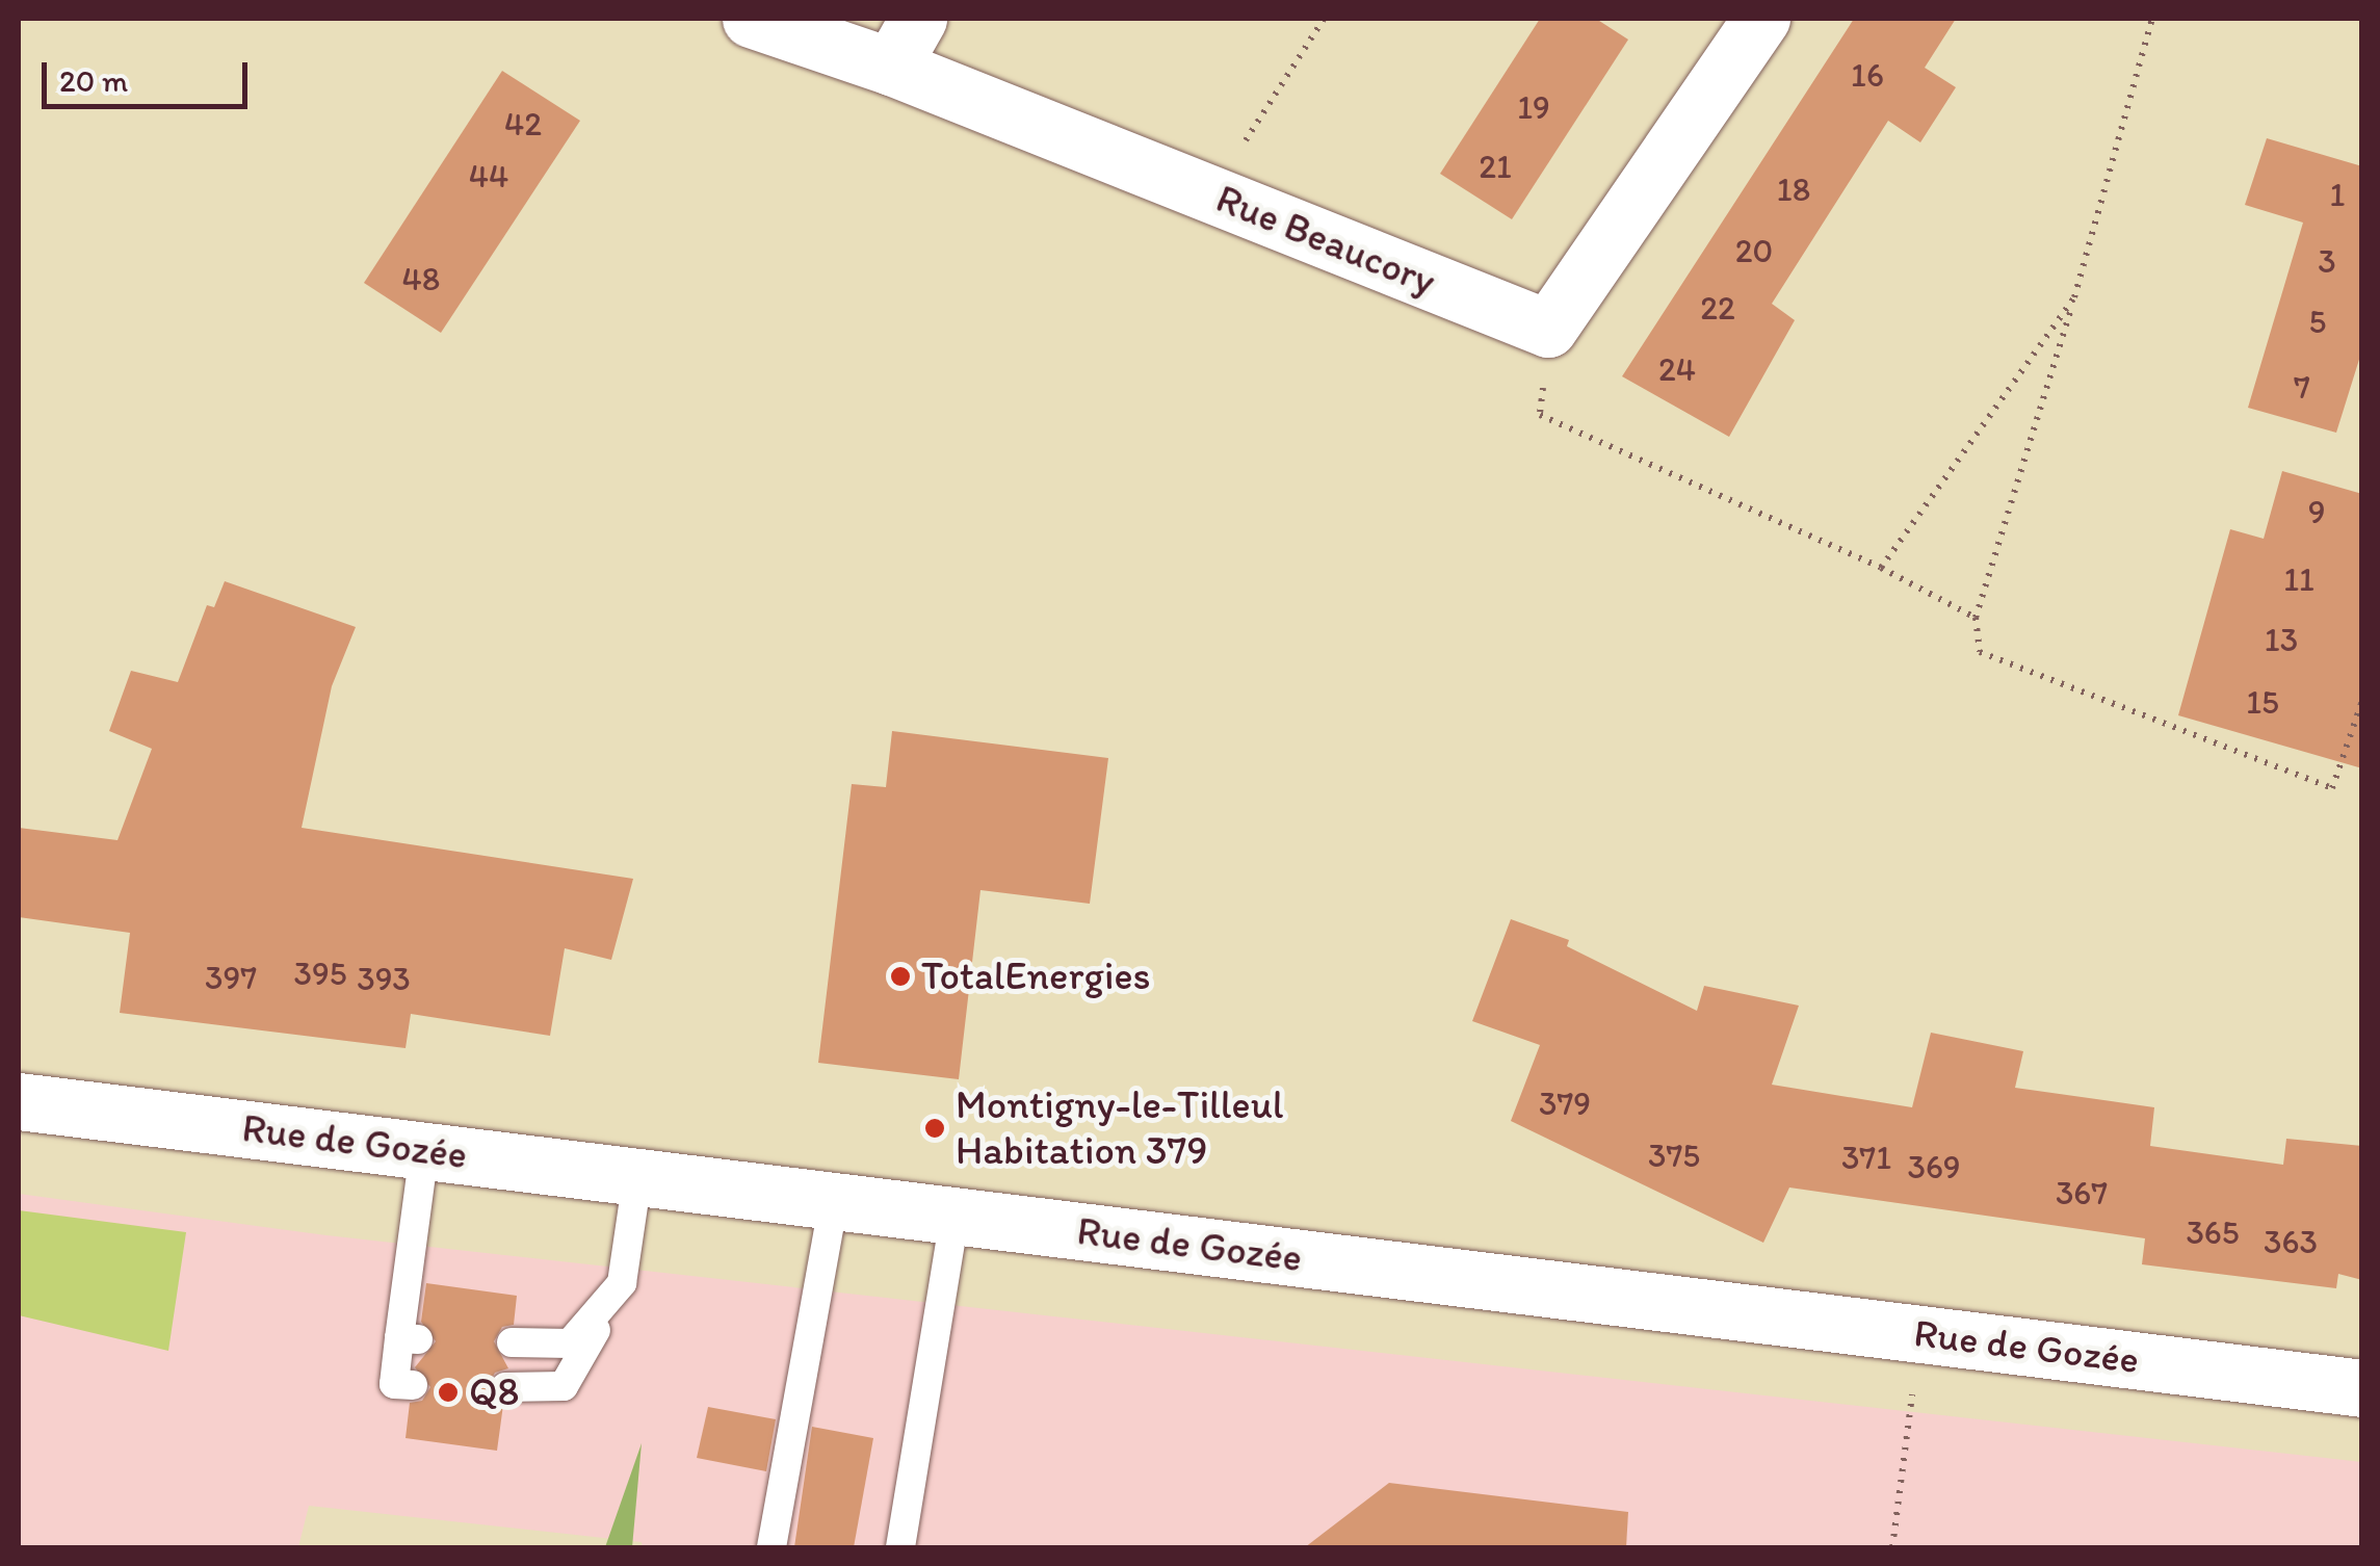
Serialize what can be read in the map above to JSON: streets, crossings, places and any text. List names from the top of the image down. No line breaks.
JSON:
{"streets":{"main road":["Rue Beaucory","Rue de Gozée"]},"places":["TotalEnergies","Montigny-le-Tilleul Habitation 379","Q8"],"house_numbers":["16","19","42","21","44","18","1","20","3","48","22","5","24","7","9","11","13","15","395","397","393","379","375","371","369","367","365","363"],"scale_bar":"20 m"}
